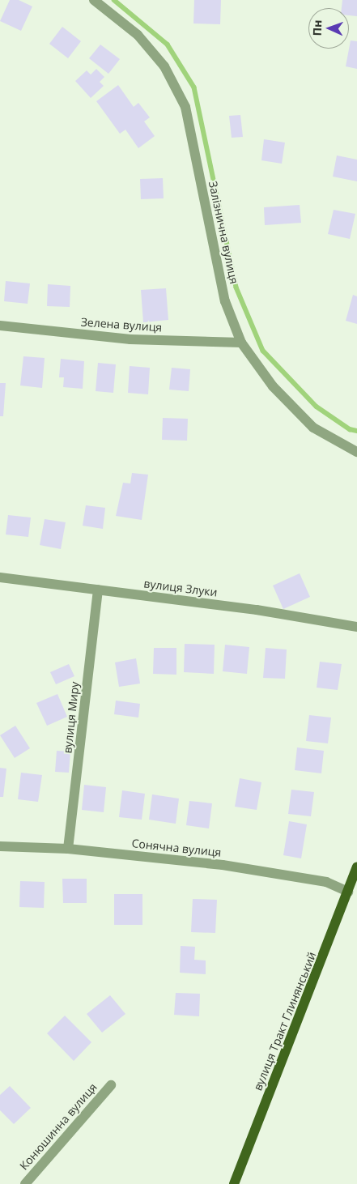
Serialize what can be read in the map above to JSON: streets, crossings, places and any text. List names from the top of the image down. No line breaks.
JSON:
{"streets":{"main road":["вулиця Тракт Глинянський"],"street":["Залізнична вулиця","Зелена вулиця","вулиця Злуки","вулиця Миру","Сонячна вулиця","Конюшинна вулиця"]},"crossings":[["Залізнична вулиця","Зелена вулиця"],["вулиця Злуки","вулиця Миру"],["вулиця Миру","Сонячна вулиця"],["Сонячна вулиця","вулиця Тракт Глинянський"]],"north":"left"}
